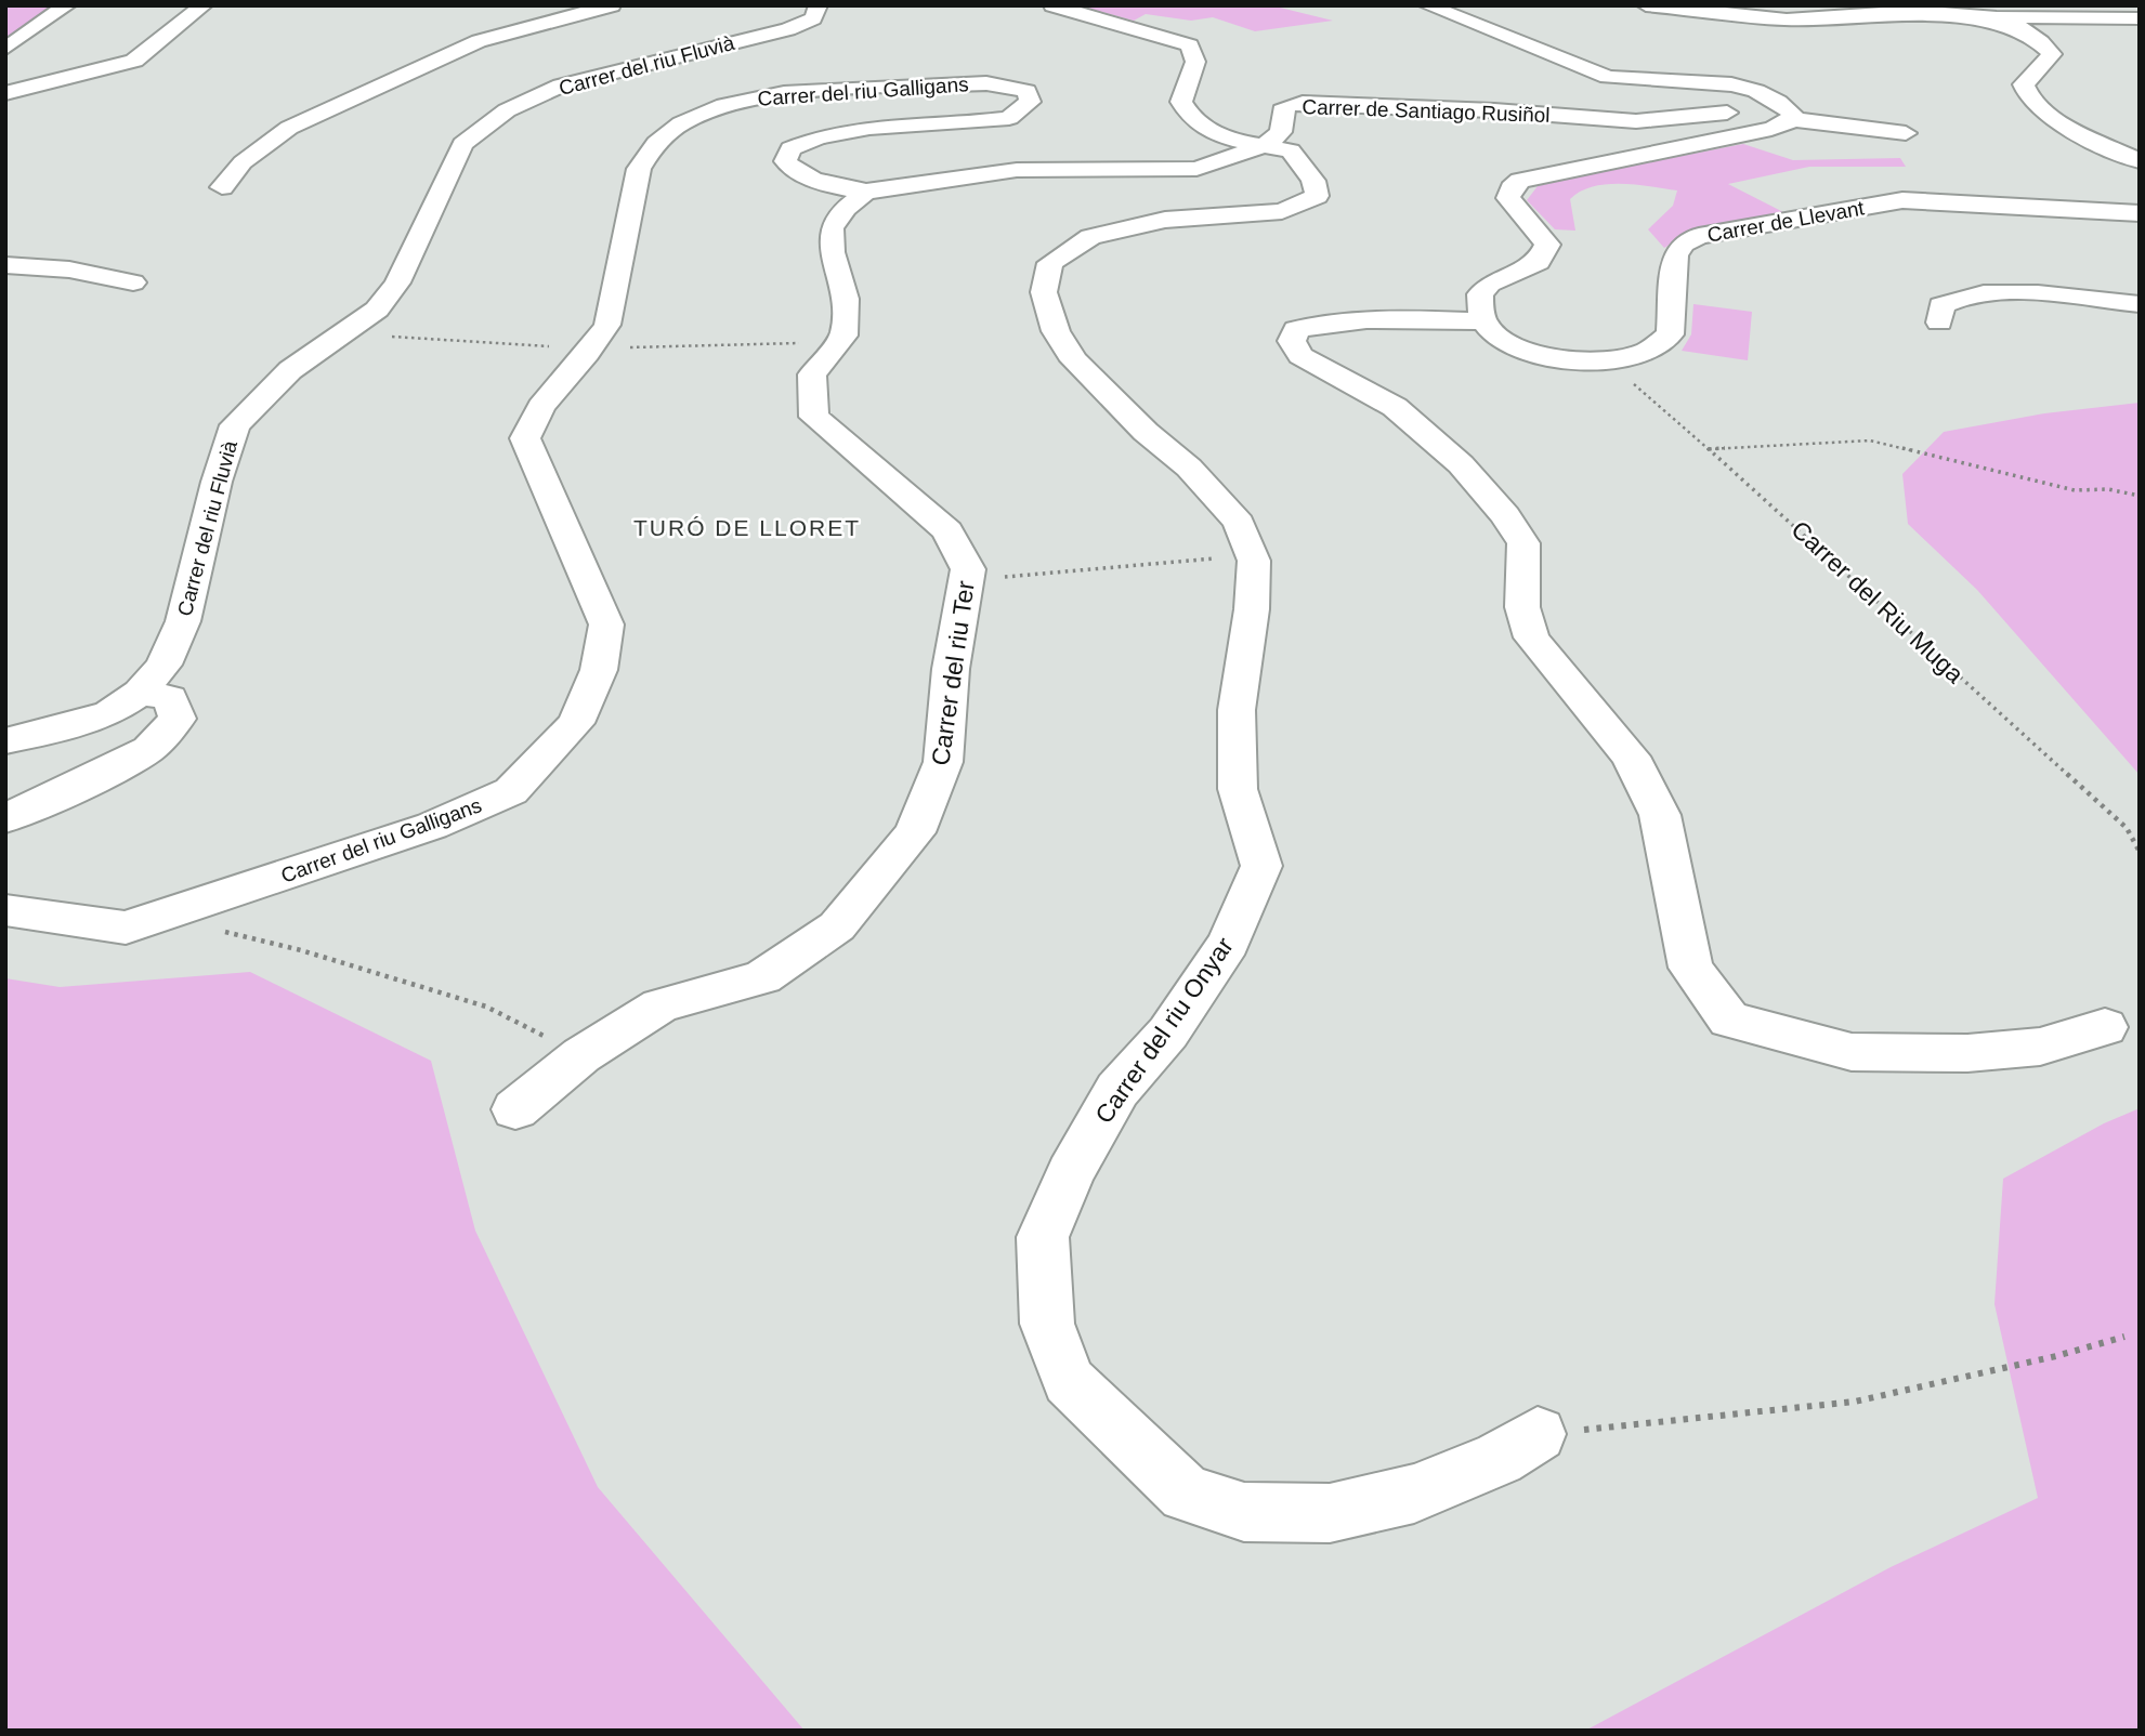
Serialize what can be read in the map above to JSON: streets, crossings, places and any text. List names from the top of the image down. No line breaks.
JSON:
{"streets":{"street":["Carrer del riu Fluvià","Carrer del riu Galligans","Carrer de Santiago Rusiñol","Carrer de Llevant","Carrer del riu Ter","Carrer del riu Onyar"],"path":["Carrer del Riu Muga"]},"crossings":[["Carrer del riu Galligans","Carrer del riu Ter"],["Carrer de Santiago Rusiñol","Carrer del riu Onyar"],["Carrer de Llevant","Carrer del Riu Muga"]],"districts":["TURÓ DE LLORET"]}
